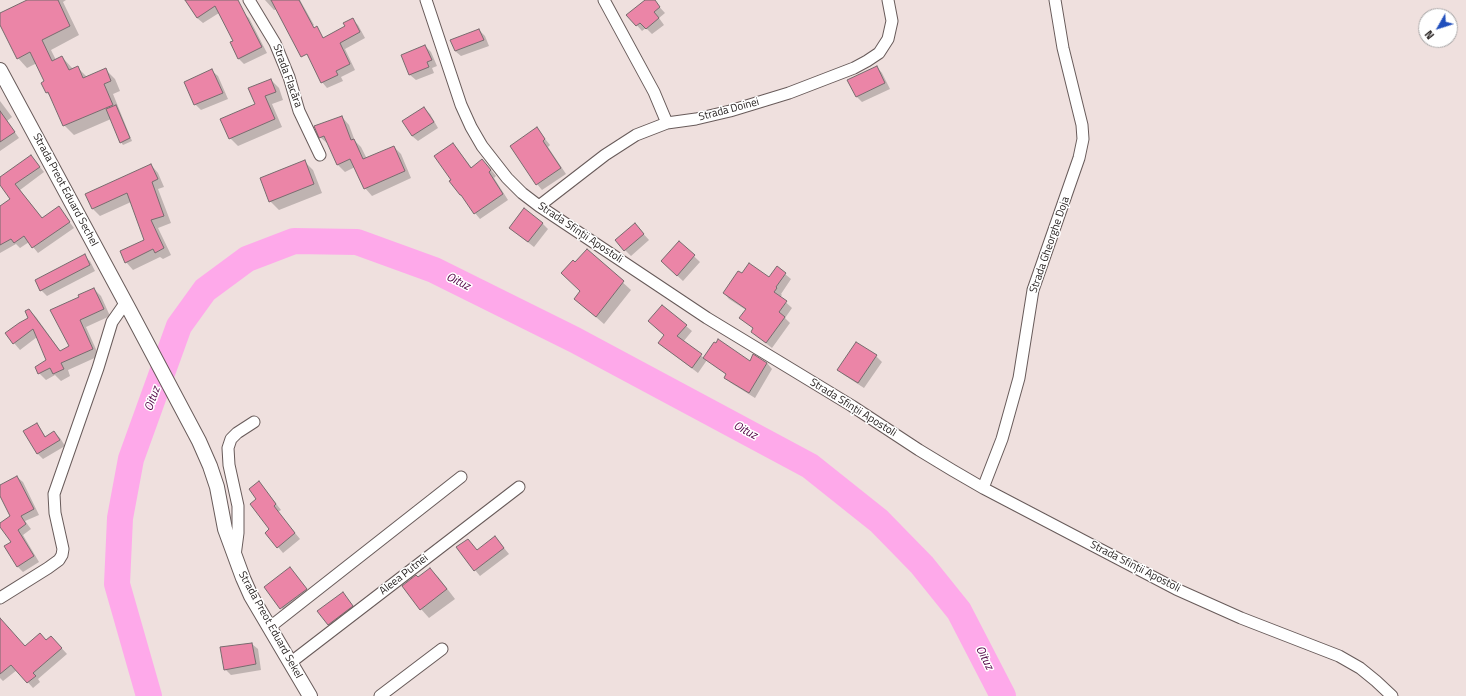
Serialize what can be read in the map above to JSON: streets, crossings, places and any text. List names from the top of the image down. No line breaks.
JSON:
{"streets":{"street":["Strada Flacăra","Strada Doinei","Strada Preot Eduard Sechel","Strada Sfinții Apostoli","Strada Gheorghe Doja","Aleea Putnei","Strada Preot Eduard Sekel"]},"crossings":[["Strada Doinei","Strada Sfinții Apostoli"],["Strada Preot Eduard Sechel","Strada Preot Eduard Sekel"],["Strada Sfinții Apostoli","Strada Gheorghe Doja"],["Aleea Putnei","Strada Preot Eduard Sekel"]],"water":["Oituz"],"north":"bottom left"}
